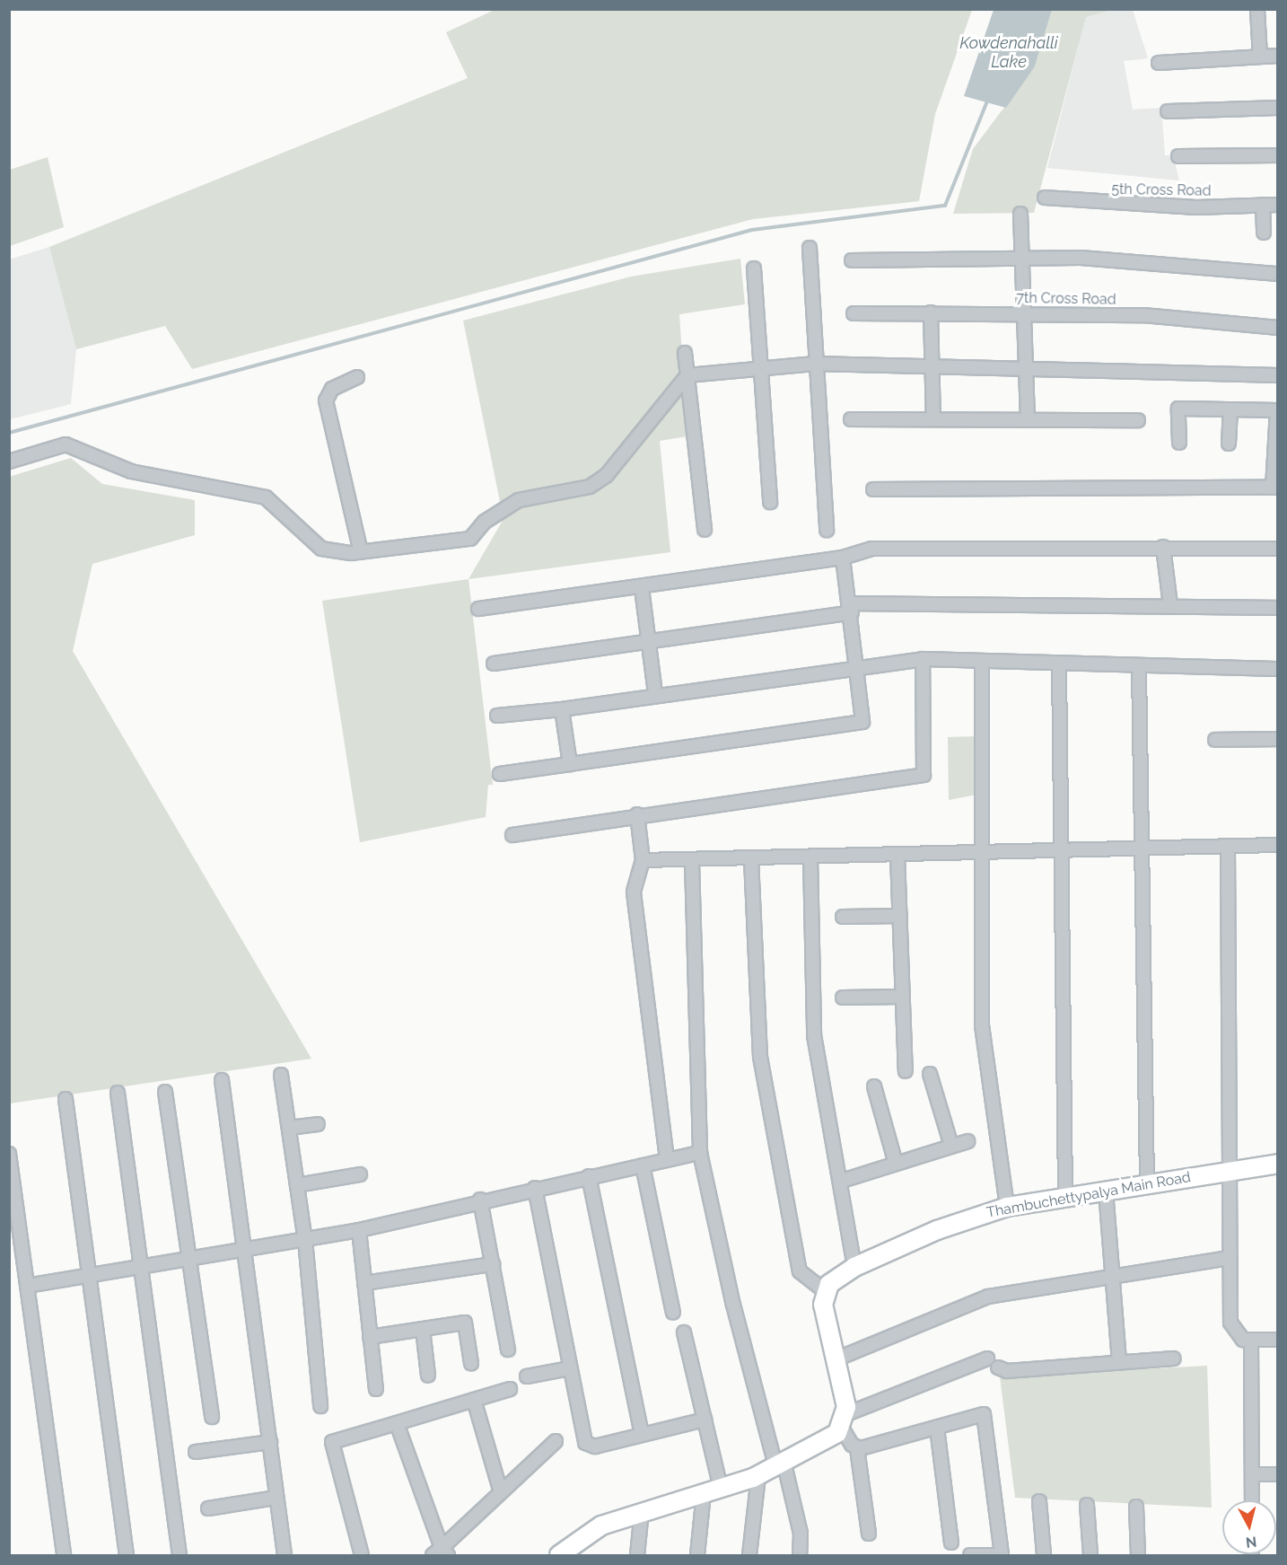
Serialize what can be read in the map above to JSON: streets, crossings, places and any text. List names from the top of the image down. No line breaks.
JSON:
{"streets":{"main road":["Thambuchettypalya Main Road"],"street":["5th Cross Road","7th Cross Road"]},"water":["Kowdenahalli Lake"],"north":"bottom"}
